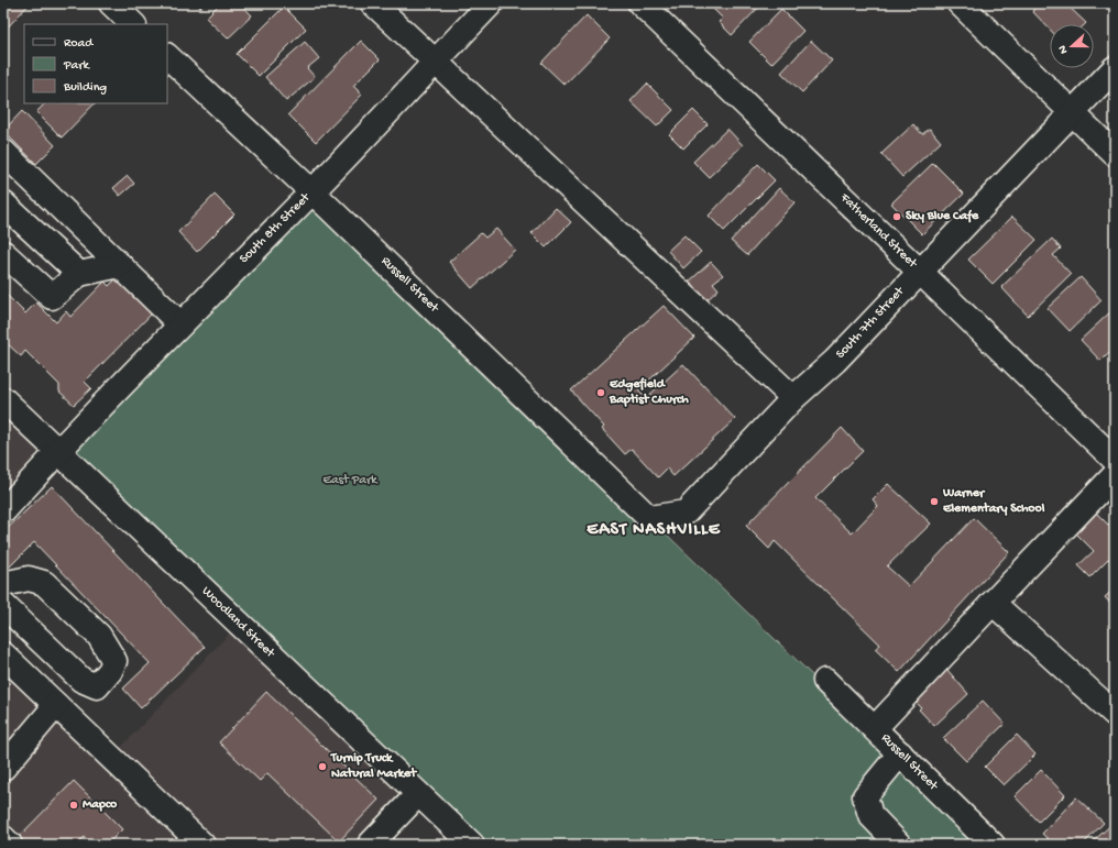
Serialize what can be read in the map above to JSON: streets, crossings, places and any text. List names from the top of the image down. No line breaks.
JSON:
{"streets":{"street":["South 8th Street","Fatherland Street","Russell Street","South 7th Street","Woodland Street"]},"crossings":[["South 8th Street","Russell Street"],["South 8th Street","Woodland Street"],["Fatherland Street","South 7th Street"],["Russell Street","South 7th Street"]],"districts":["EAST NASHVILLE"],"parks":["East Park"],"places":["Sky Blue Cafe","Edgefield Baptist Church","Warner Elementary School","Turnip Truck Natural Market","Mapco"],"legend":["Road","Park","Building"],"north":"left"}
